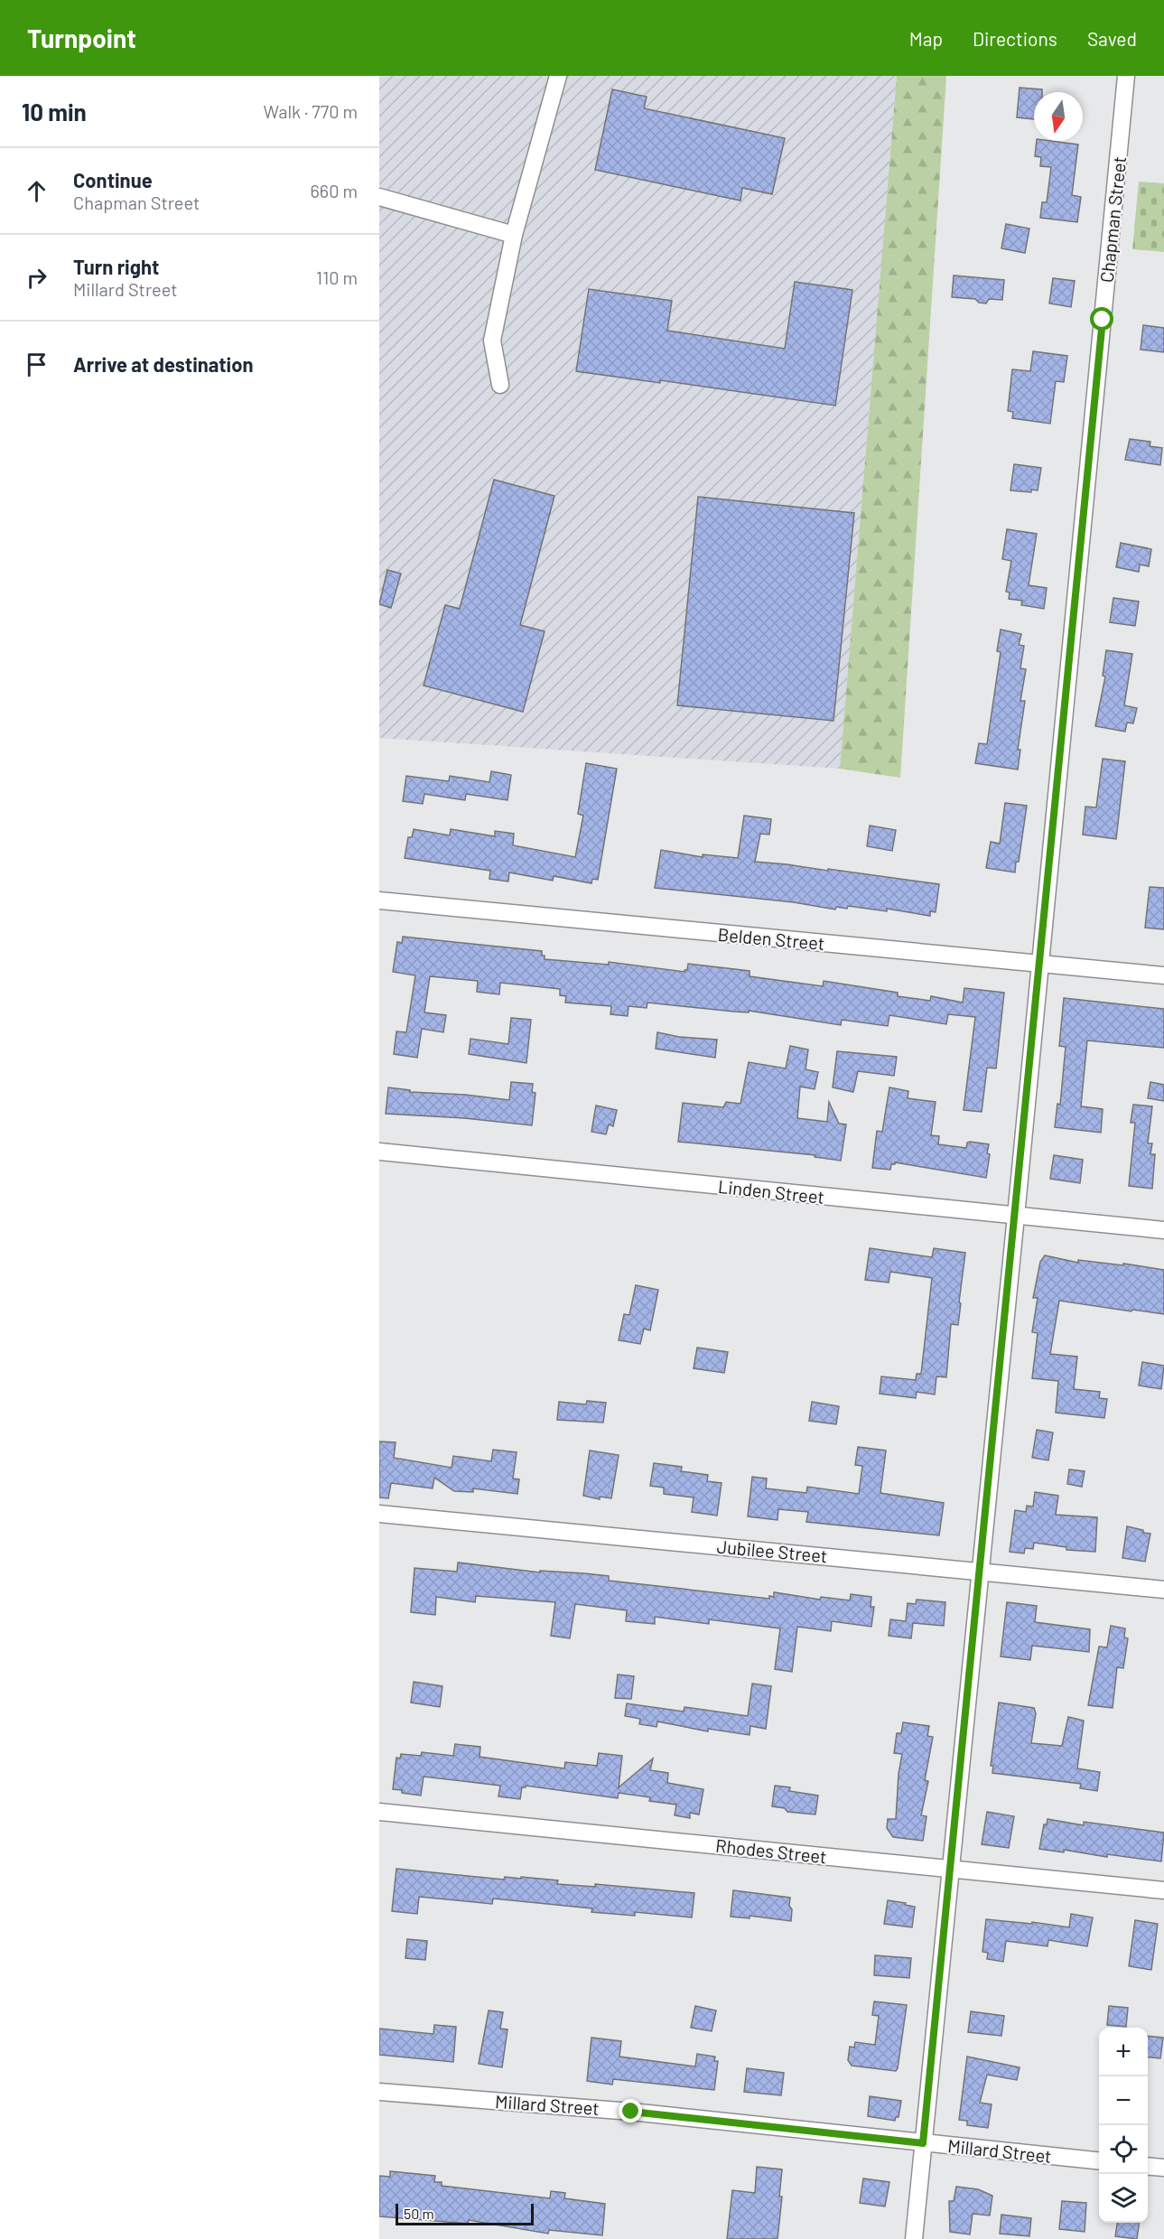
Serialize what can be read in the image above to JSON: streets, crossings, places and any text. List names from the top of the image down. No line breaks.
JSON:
{"streets":{"street":["Chapman Street","Belden Street","Linden Street","Jubilee Street","Rhodes Street","Millard Street"]},"crossings":[["Chapman Street","Belden Street"],["Chapman Street","Linden Street"],["Chapman Street","Jubilee Street"],["Chapman Street","Rhodes Street"],["Chapman Street","Millard Street"]],"scale_bar":"50 m","north":"bottom","page":{"header":"Turnpoint","nav":["Map","Directions","Saved"],"heading":["10 min","Walk · 770 m"],"list":[["Continue","Chapman Street","660 m"],["Turn right","Millard Street","110 m"],"Arrive at destination"],"map_buttons":["+","−"],"scale":"50 m"}}
